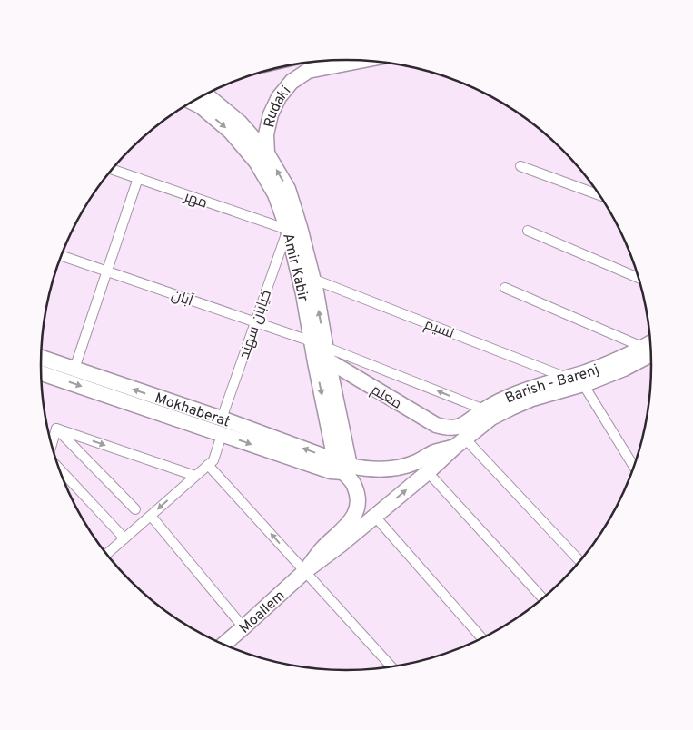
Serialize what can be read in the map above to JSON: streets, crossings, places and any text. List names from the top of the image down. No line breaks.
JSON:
{"streets":{"main road":["Rudaki","Amir Kabir","Barish - Barenj","معلم","Mokhaberat","Moallem"],"street":["مهر","آبان","خیابان سهند","نسیم"]},"crossings":[["Rudaki","Amir Kabir"],["مهر","Amir Kabir"],["مهر","خیابان سهند"],["Amir Kabir","آبان"],["Amir Kabir","خیابان سهند"],["Amir Kabir","نسیم"],["Amir Kabir","معلم"],["آبان","خیابان سهند"],["خیابان سهند","Mokhaberat"],["نسیم","Barish - Barenj"],["Barish - Barenj","معلم"],["Barish - Barenj","Mokhaberat"],["Barish - Barenj","Moallem"]]}
